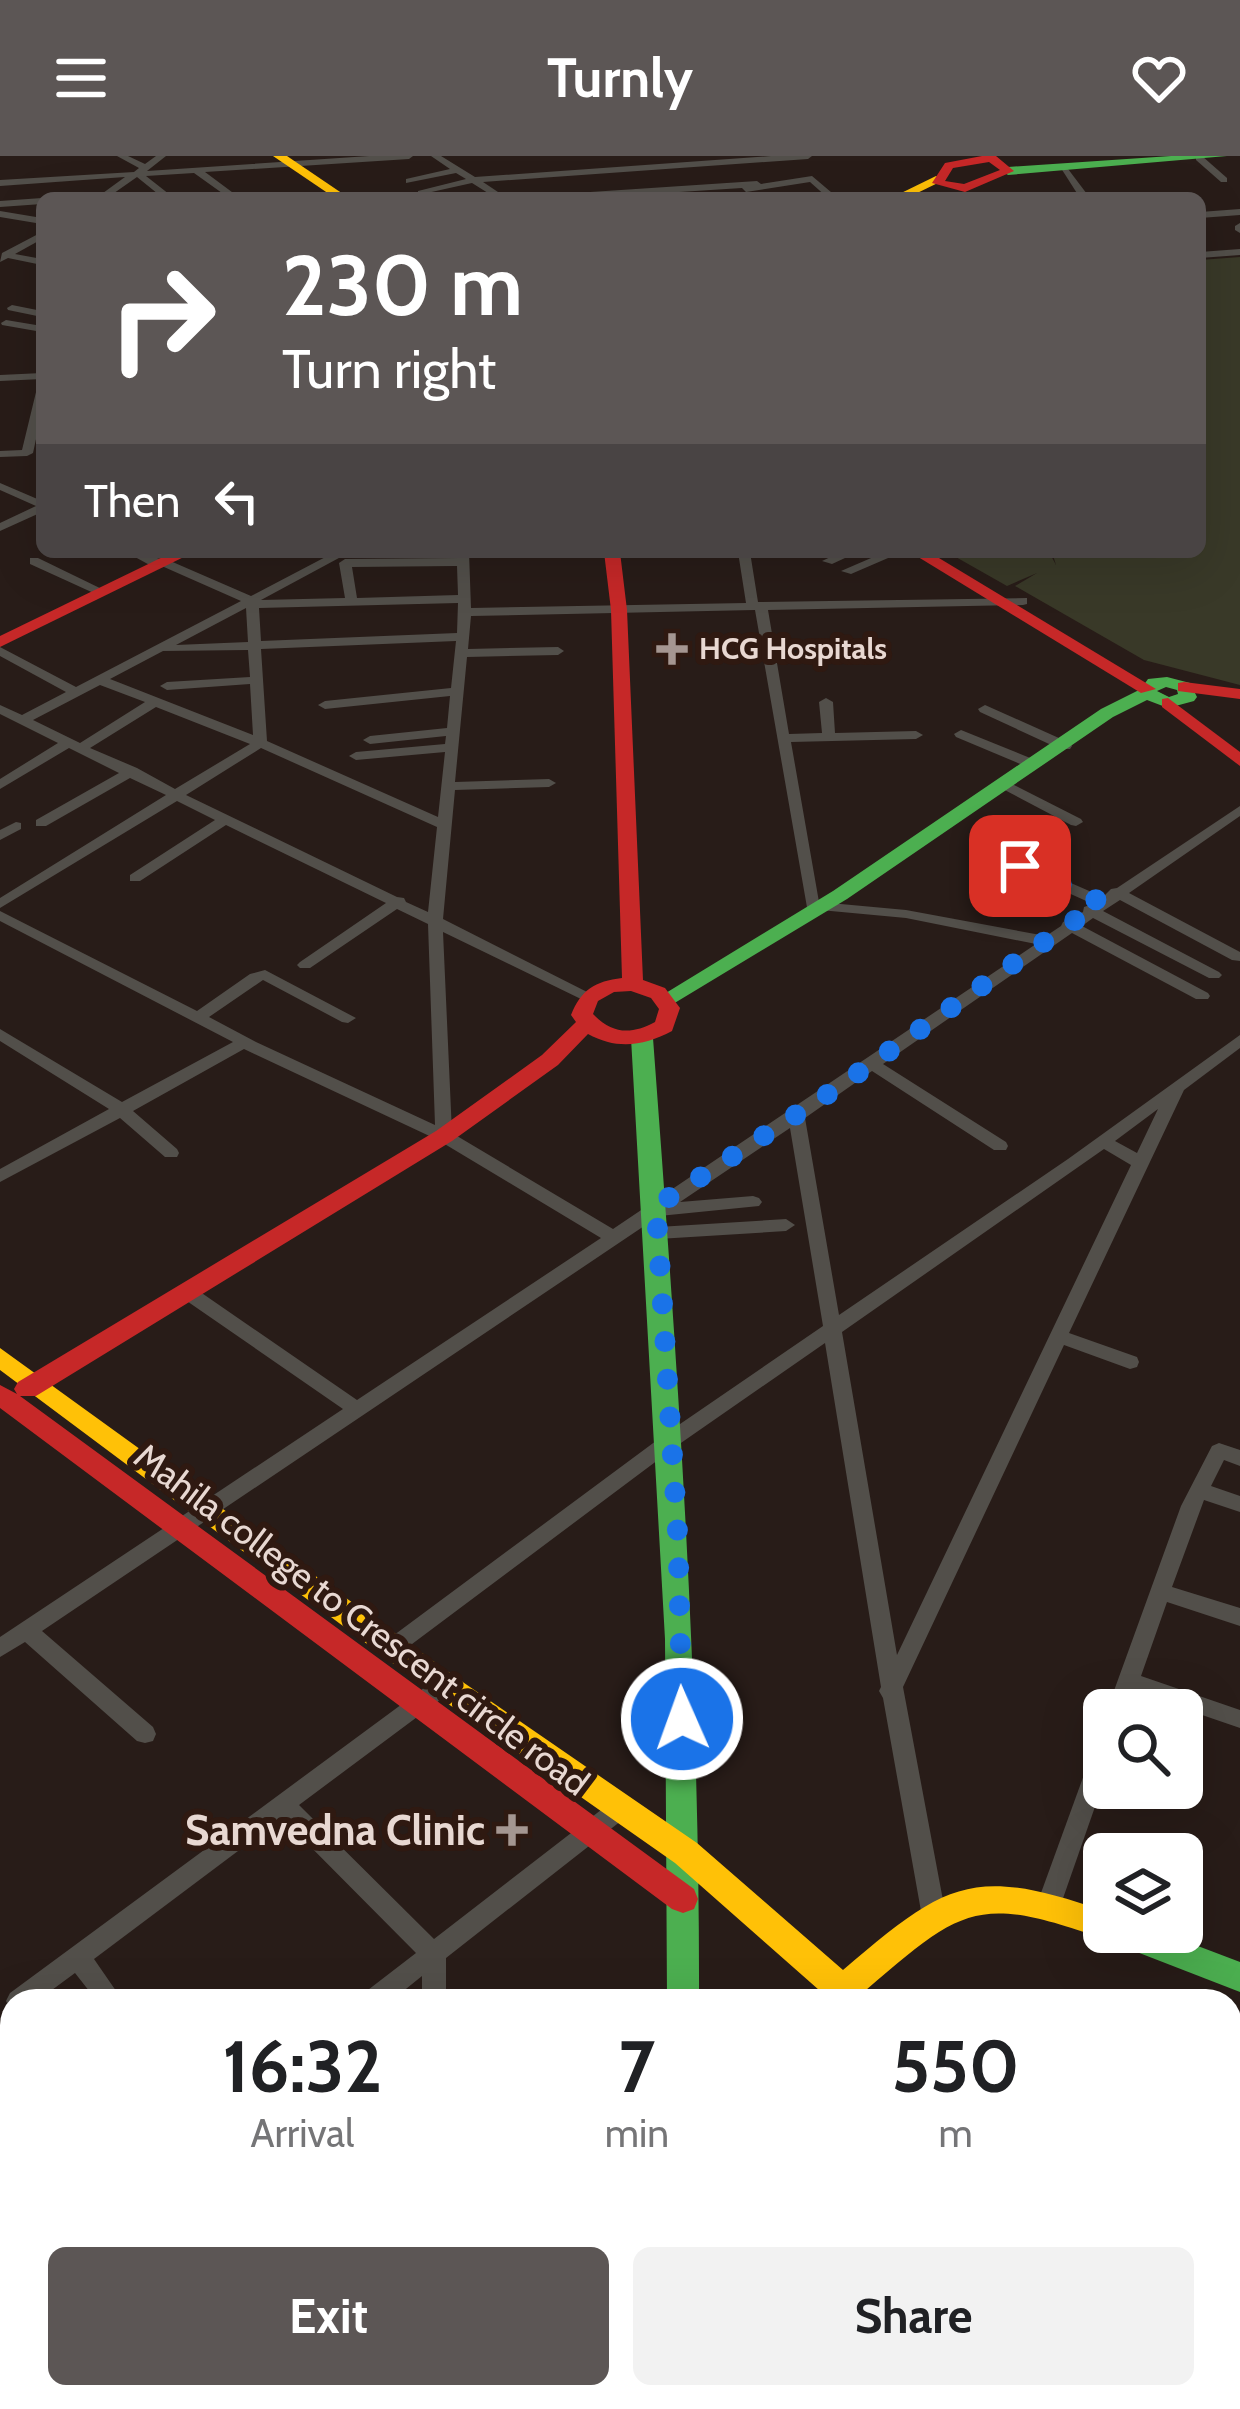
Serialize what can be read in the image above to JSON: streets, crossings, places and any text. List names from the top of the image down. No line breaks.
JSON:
{"streets":{"street":["Mahila college to Crescent circle road"]},"places":{"health":["HCG Hospitals","Samvedna Clinic"]},"page":{"header":"Turnly","turn":["230 m","Turn right"],"then":"Then","eta":["16:32","Arrival","7","min","550","m"],"buttons":["Exit","Share"]}}
